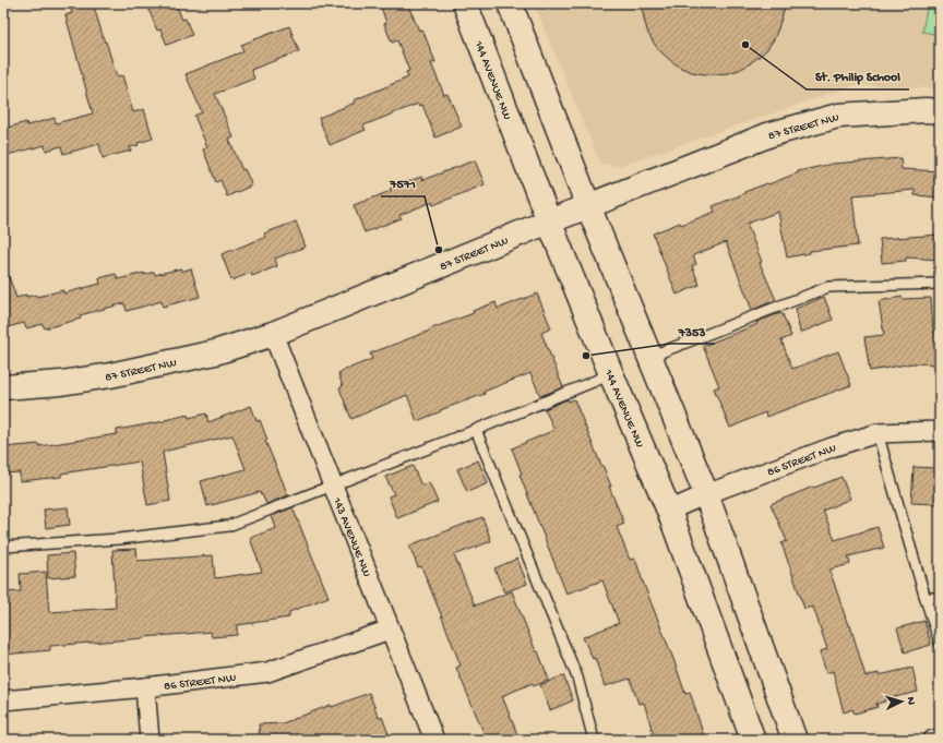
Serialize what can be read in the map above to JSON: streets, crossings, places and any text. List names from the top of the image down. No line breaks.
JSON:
{"streets":{"street":["144 AVENUE NW","87 STREET NW","86 STREET NW","143 AVENUE NW"]},"crossings":[["144 AVENUE NW","87 STREET NW"],["144 AVENUE NW","86 STREET NW"],["87 STREET NW","143 AVENUE NW"],["86 STREET NW","143 AVENUE NW"]],"places":["St. Philip School","7571","7353"],"north":"right"}
